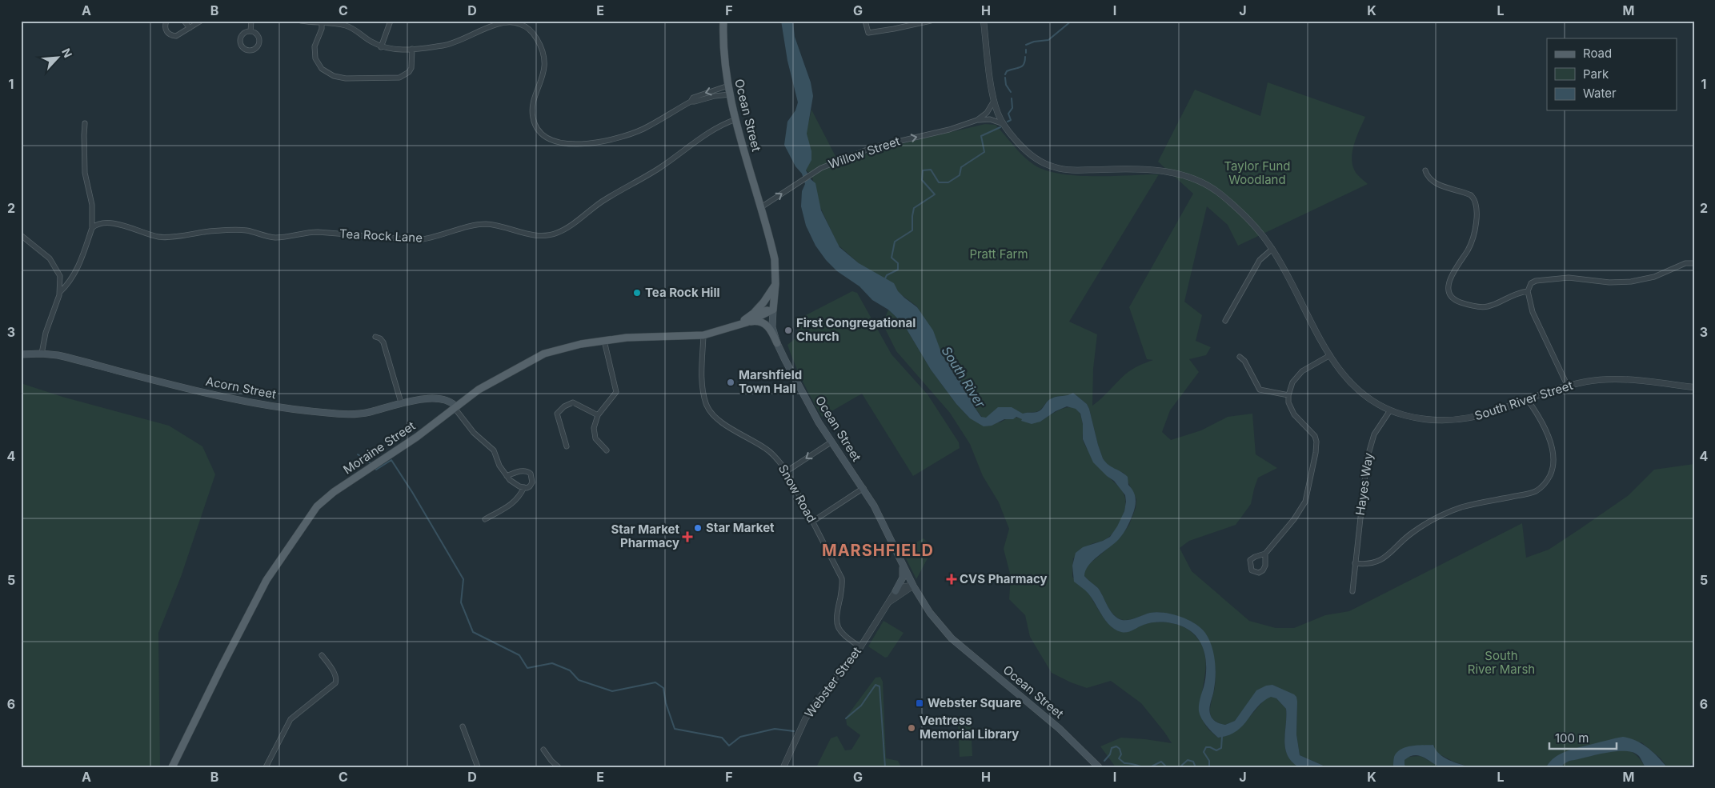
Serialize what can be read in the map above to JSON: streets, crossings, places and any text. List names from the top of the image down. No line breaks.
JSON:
{"streets":{"main road":["Ocean Street","Acorn Street","Moraine Street"],"street":["Willow Street","Tea Rock Lane","South River Street","Hayes Way","Snow Road","Webster Street"]},"crossings":[["Ocean Street","Willow Street"],["Ocean Street","Tea Rock Lane"],["Ocean Street","Moraine Street"],["Ocean Street","Webster Street"],["Willow Street","South River Street"],["Acorn Street","Moraine Street"],["South River Street","Hayes Way"],["Moraine Street","Snow Road"],["Snow Road","Webster Street"]],"one_way":["Willow Street"],"districts":["MARSHFIELD"],"water":["South River"],"parks":["Taylor Fund Woodland","Pratt Farm","South River Marsh"],"places":{"other":["Tea Rock Hill","First Congregational Church","Marshfield Town Hall","Star Market","Ventress Memorial Library"],"health":["Star Market Pharmacy","CVS Pharmacy"],"transit":["Webster Square"]},"legend":["Road","Park","Water"],"scale_bar":"100 m","north":"top right","grid":{"columns":["A","B","C","D","E","F","G","H","I","J","K","L","M"],"rows":["1","2","3","4","5","6"]}}
